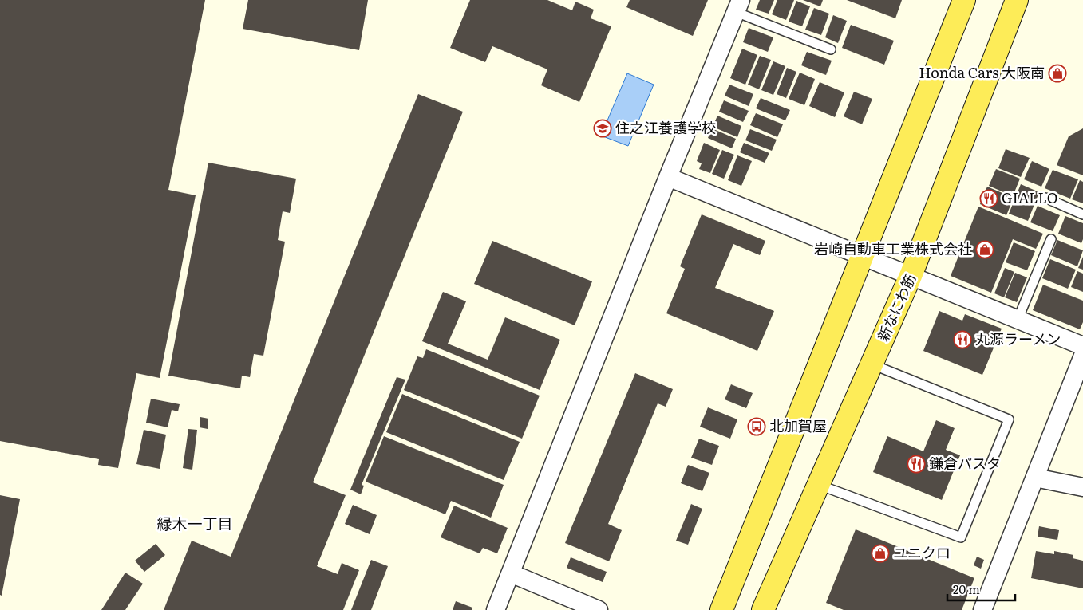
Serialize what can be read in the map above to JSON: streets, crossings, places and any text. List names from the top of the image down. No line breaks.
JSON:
{"streets":{"main road":["新なにわ筋"]},"districts":["緑木一丁目"],"places":{"shop":["Honda Cars 大阪南","岩崎自動車工業株式会社","ユニクロ"],"school or university":["住之江養護学校"],"restaurant":["GIALLO","丸源ラーメン","鎌倉パスタ"],"bus stop":["北加賀屋"]},"scale_bar":"20 m"}
